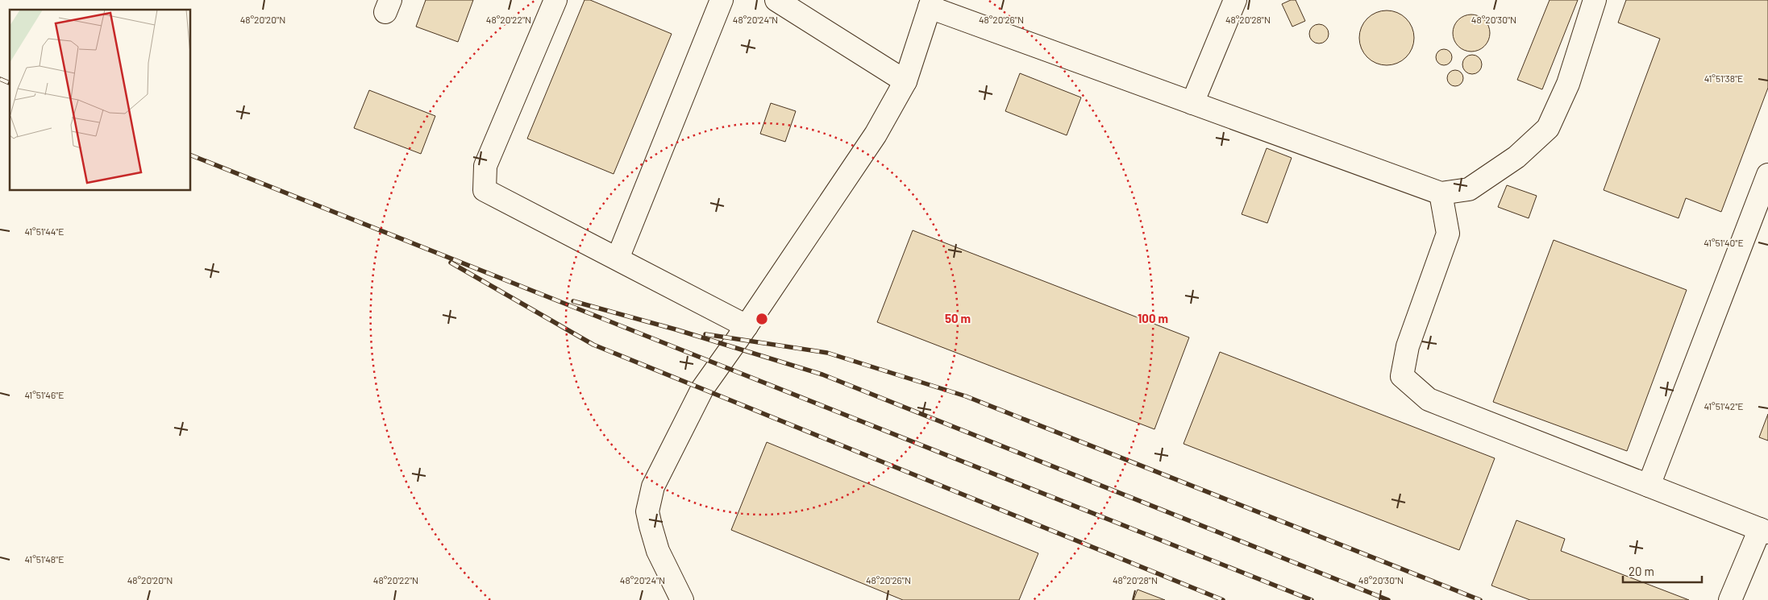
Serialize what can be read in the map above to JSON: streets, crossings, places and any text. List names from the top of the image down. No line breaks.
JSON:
{"scale_bar":"20 m","coordinates":["48°20'20\"N","48°20'22\"N","48°20'24\"N","48°20'26\"N","48°20'28\"N","48°20'30\"N","41°51'38\"E","41°51'44\"E","41°51'40\"E","41°51'46\"E","41°51'42\"E","41°51'48\"E"],"rings":["50 m","100 m"]}
